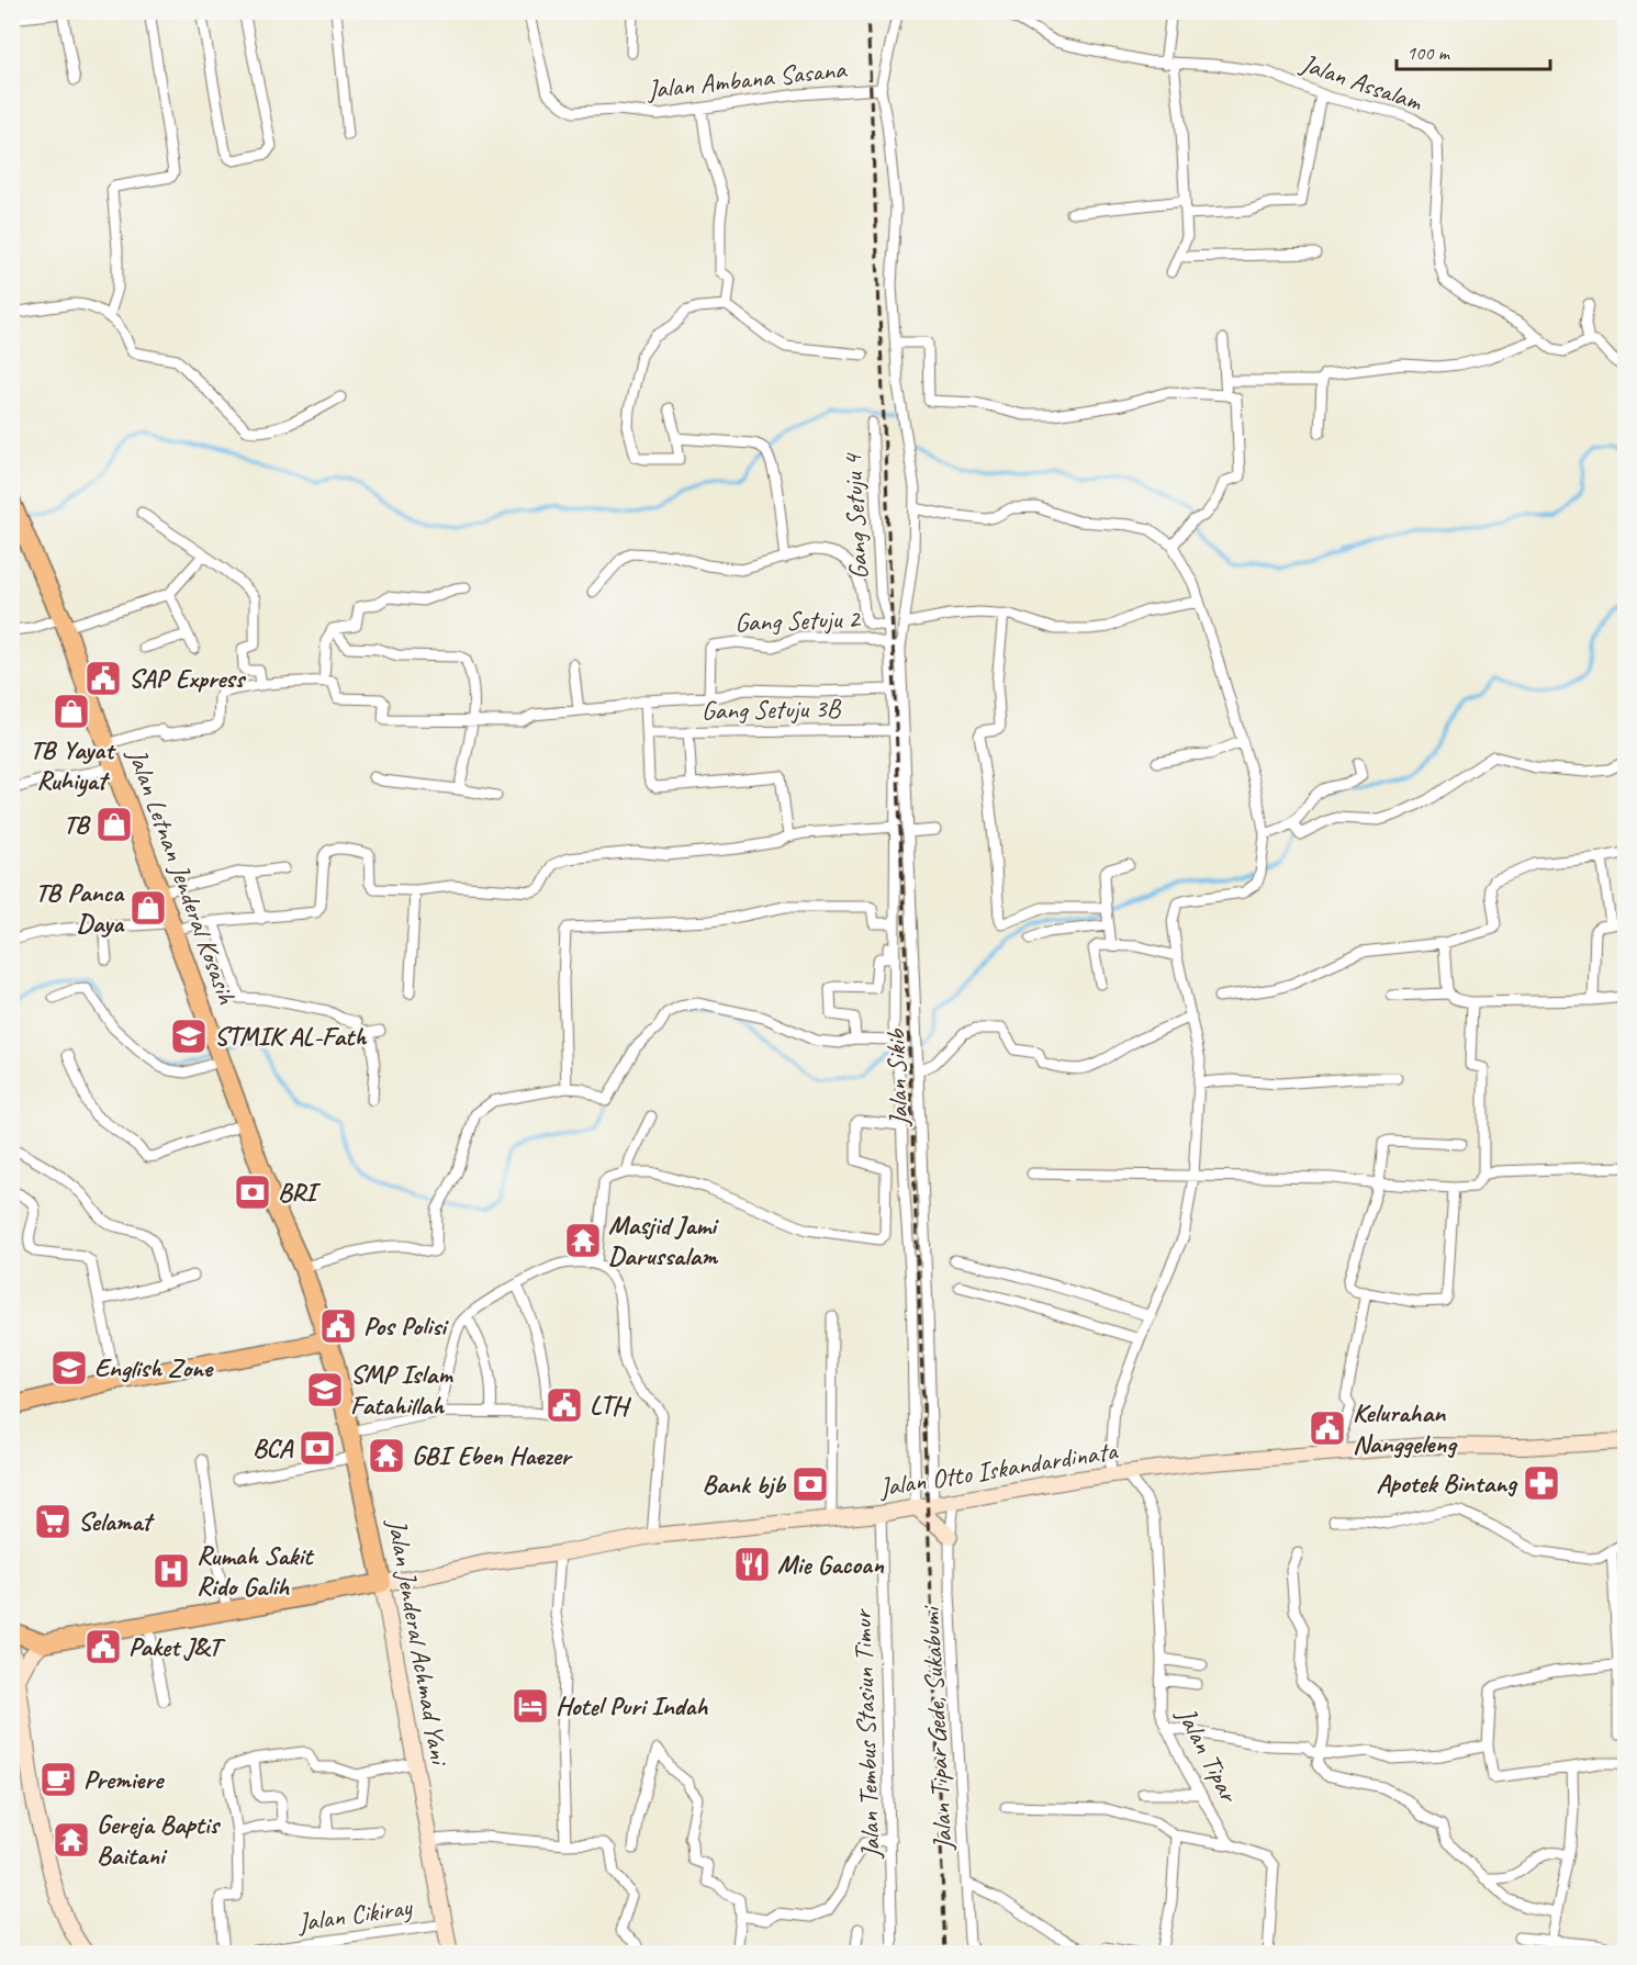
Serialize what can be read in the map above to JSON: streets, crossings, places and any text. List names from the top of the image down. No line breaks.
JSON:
{"streets":{"highway":["Jalan Letnan Jenderal Kosasih","Jalan Jenderal Achmad Yani"],"main road":["Jalan Otto Iskandardinata"],"street":["Jalan Ambana Sasana","Jalan Assalam","Gang Setuju 4","Gang Setuju 2","Gang Setuju 3B","Jalan Sikib","Jalan Tipar Gede, Sukabumi","Jalan Tembus Stasiun Timur","Jalan Tipar","Jalan Cikiray"]},"crossings":[["Gang Setuju 4","Gang Setuju 2"],["Gang Setuju 4","Jalan Sikib"],["Gang Setuju 2","Jalan Sikib"],["Jalan Letnan Jenderal Kosasih","Jalan Jenderal Achmad Yani"],["Jalan Sikib","Jalan Otto Iskandardinata"],["Jalan Otto Iskandardinata","Jalan Jenderal Achmad Yani"],["Jalan Otto Iskandardinata","Jalan Tipar Gede, Sukabumi"],["Jalan Otto Iskandardinata","Jalan Tembus Stasiun Timur"],["Jalan Otto Iskandardinata","Jalan Tipar"],["Jalan Jenderal Achmad Yani","Jalan Cikiray"]],"places":{"public building":["SAP Express","Pos Polisi","LTH","Kelurahan Nanggeleng","Paket J&T"],"shop":["TB Yayat Ruhiyat","TB","TB Panca Daya"],"school or university":["STMIK AL-Fath","English Zone","SMP Islam Fatahillah"],"bank":["BRI","BCA","Bank bjb"],"temple":["Masjid Jami Darussalam","GBI Eben Haezer","Gereja Baptis Baitani"],"pharmacy":["Apotek Bintang"],"supermarket":["Selamat"],"restaurant":["Mie Gacoan"],"hospital":["Rumah Sakit Rido Galih"],"hotel":["Hotel Puri Indah"],"cafe":["Premiere"]},"scale_bar":"100 m"}
